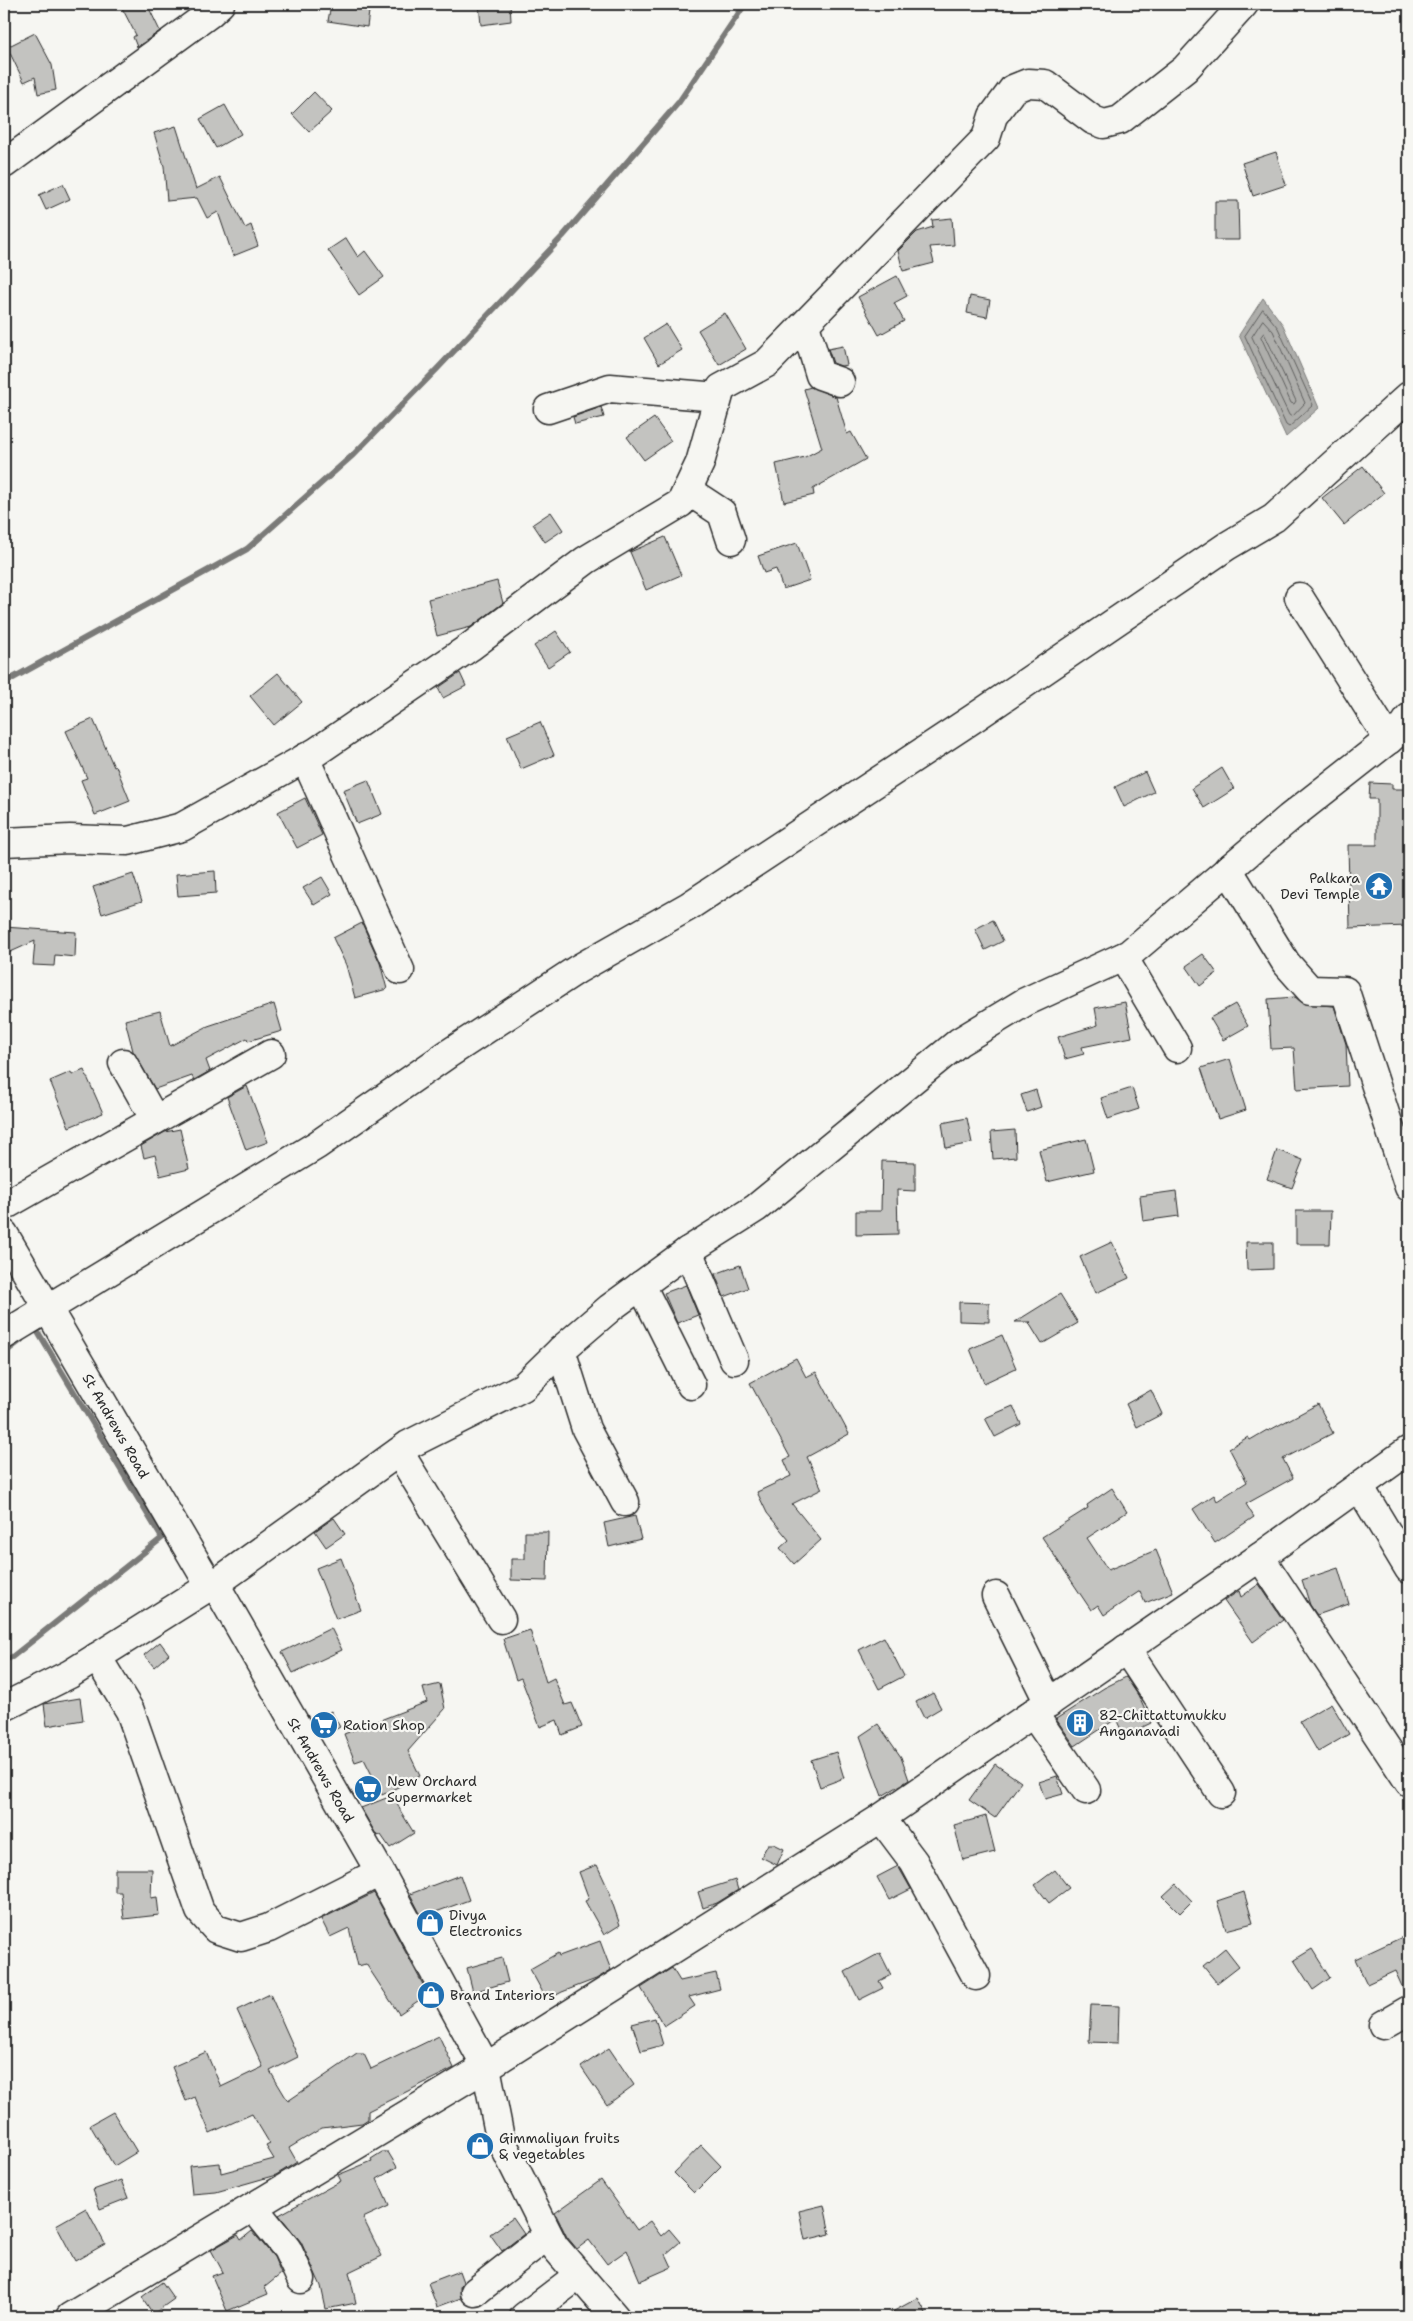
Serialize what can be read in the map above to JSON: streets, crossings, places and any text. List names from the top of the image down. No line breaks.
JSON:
{"streets":{"street":["St Andrews Road"]},"places":{"temple":["Palkara Devi Temple"],"building":["82-Chittattumukku Anganavadi"],"supermarket":["Ration Shop","New Orchard Supermarket"],"shop":["Divya Electronics","Brand Interiors","Gimmaliyan fruits & vegetables"]}}
